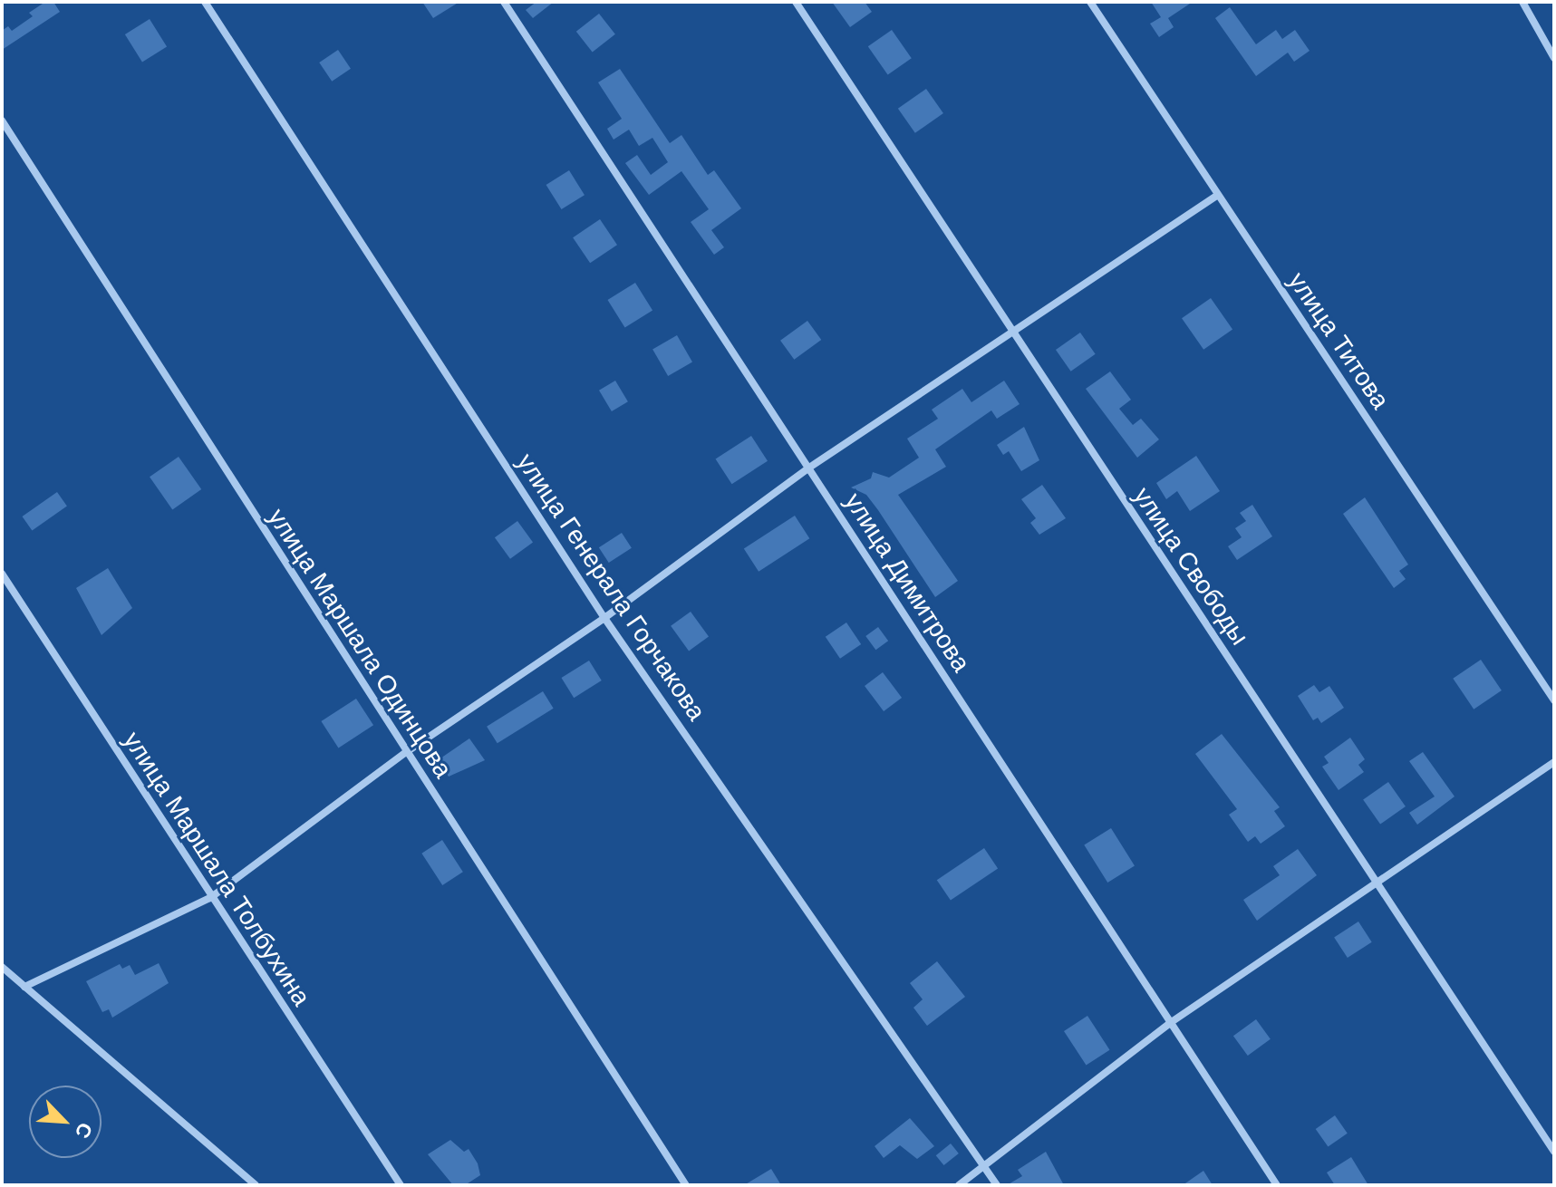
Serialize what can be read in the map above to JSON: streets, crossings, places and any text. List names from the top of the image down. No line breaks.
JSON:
{"streets":{"street":["улица Титова","улица Свободы","улица Димитрова","улица Генерала Горчакова","улица Маршала Одинцова","улица Маршала Толбухина"]},"north":"bottom right"}
